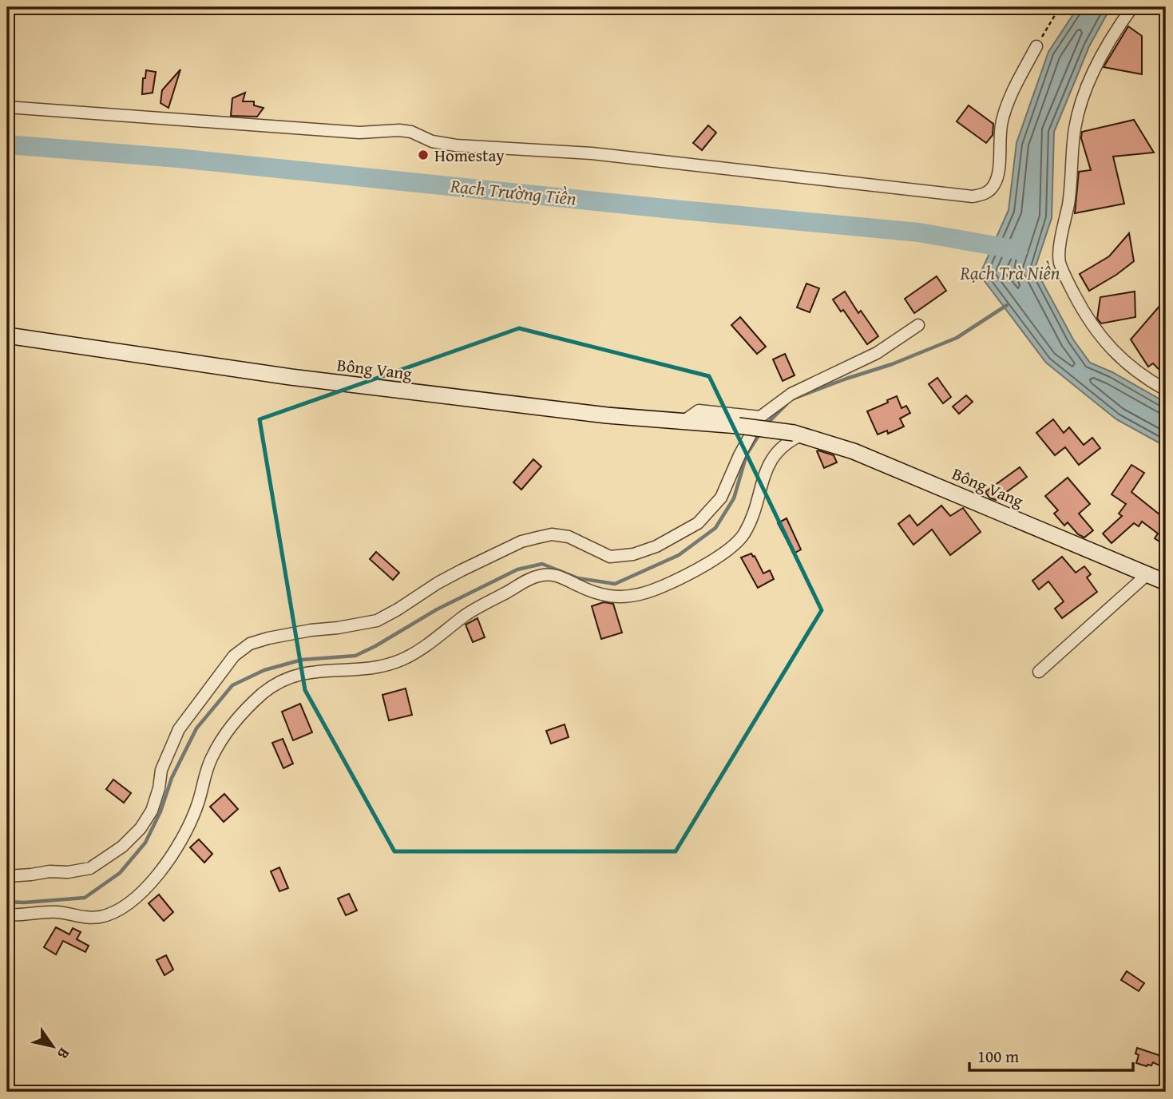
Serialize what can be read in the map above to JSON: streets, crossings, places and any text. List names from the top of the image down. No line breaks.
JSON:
{"streets":{"street":["Bông Vang"]},"water":["Rạch Trường Tiền","Rạch Trà Niền"],"places":["Homestay"],"scale_bar":"100 m","north":"bottom right"}
